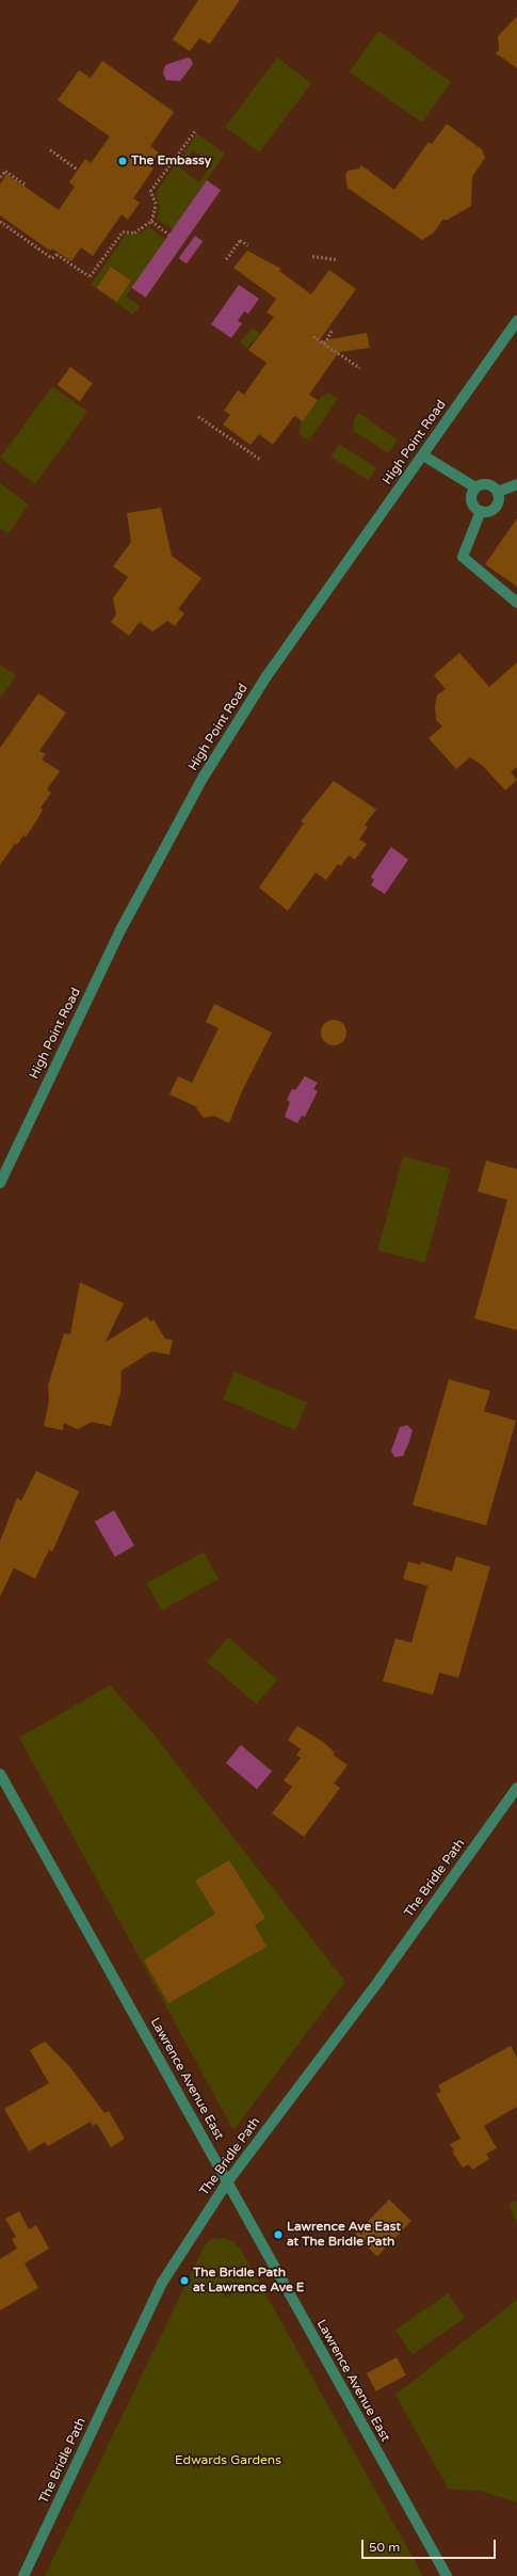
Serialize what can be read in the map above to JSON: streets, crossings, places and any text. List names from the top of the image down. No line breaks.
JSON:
{"streets":{"street":["High Point Road","The Bridle Path","Lawrence Avenue East"]},"crossings":[["The Bridle Path","Lawrence Avenue East"]],"parks":["Edwards Gardens"],"places":["The Embassy","Lawrence Ave East at The Bridle Path","The Bridle Path at Lawrence Ave E"],"scale_bar":"50 m"}
